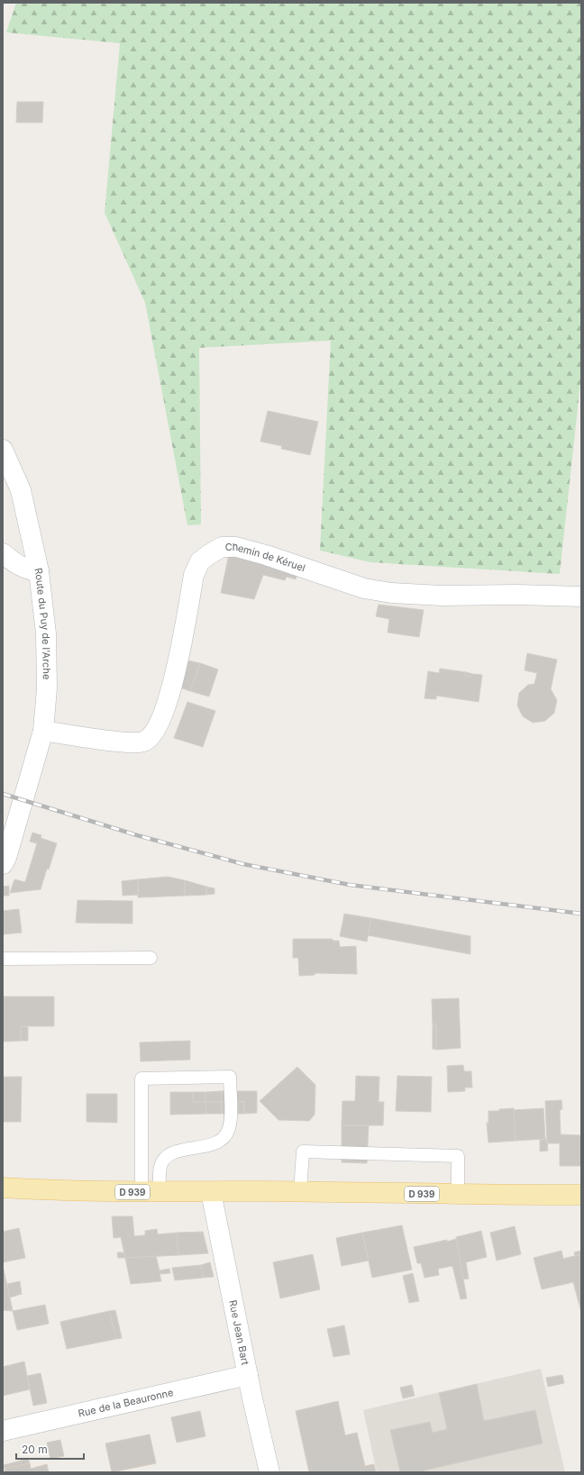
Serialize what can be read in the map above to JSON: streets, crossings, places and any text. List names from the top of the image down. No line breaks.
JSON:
{"streets":{"main road":["D 939"],"street":["Chemin de Kéruel","Route du Puy de l'Arche","Rue Jean Bart","Rue de la Beauronne"]},"crossings":[["Chemin de Kéruel","Route du Puy de l'Arche"],["D 939","Rue Jean Bart"],["Rue Jean Bart","Rue de la Beauronne"]],"scale_bar":"20 m"}
